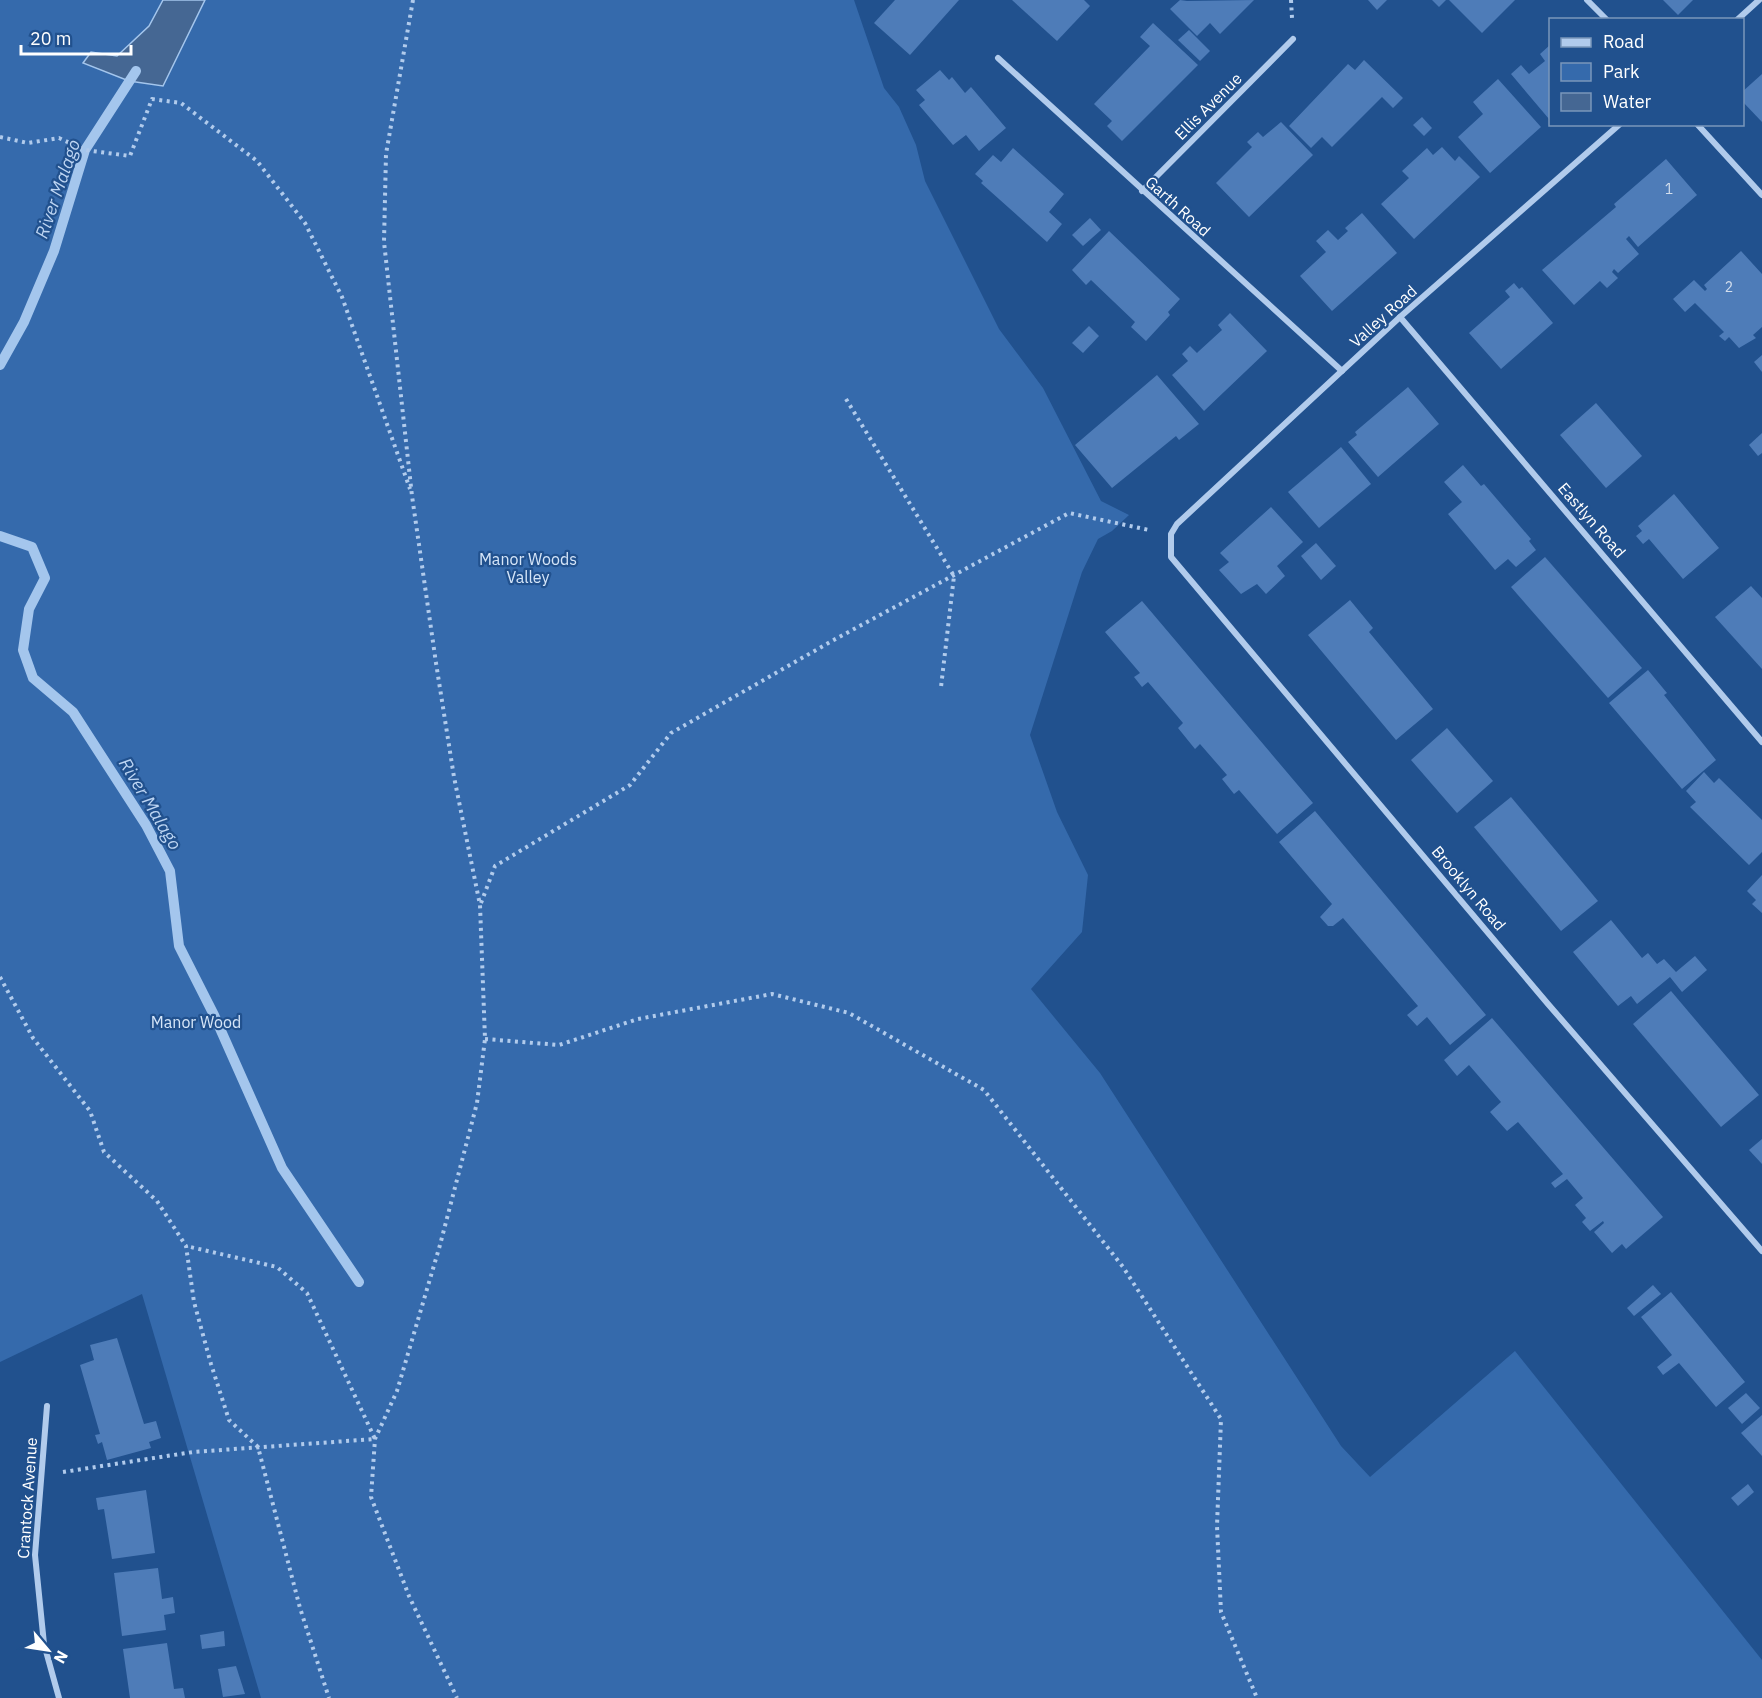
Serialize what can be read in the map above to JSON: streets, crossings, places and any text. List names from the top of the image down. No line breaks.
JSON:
{"streets":{"street":["Ellis Avenue","Garth Road","Valley Road","Eastlyn Road","Brooklyn Road","Crantock Avenue"]},"crossings":[["Ellis Avenue","Garth Road"],["Garth Road","Valley Road"],["Valley Road","Eastlyn Road"],["Valley Road","Brooklyn Road"]],"water":["River Malago"],"parks":["Manor Woods Valley","Manor Wood"],"house_numbers":["1","2"],"legend":["Road","Park","Water"],"scale_bar":"20 m","north":"bottom right"}
